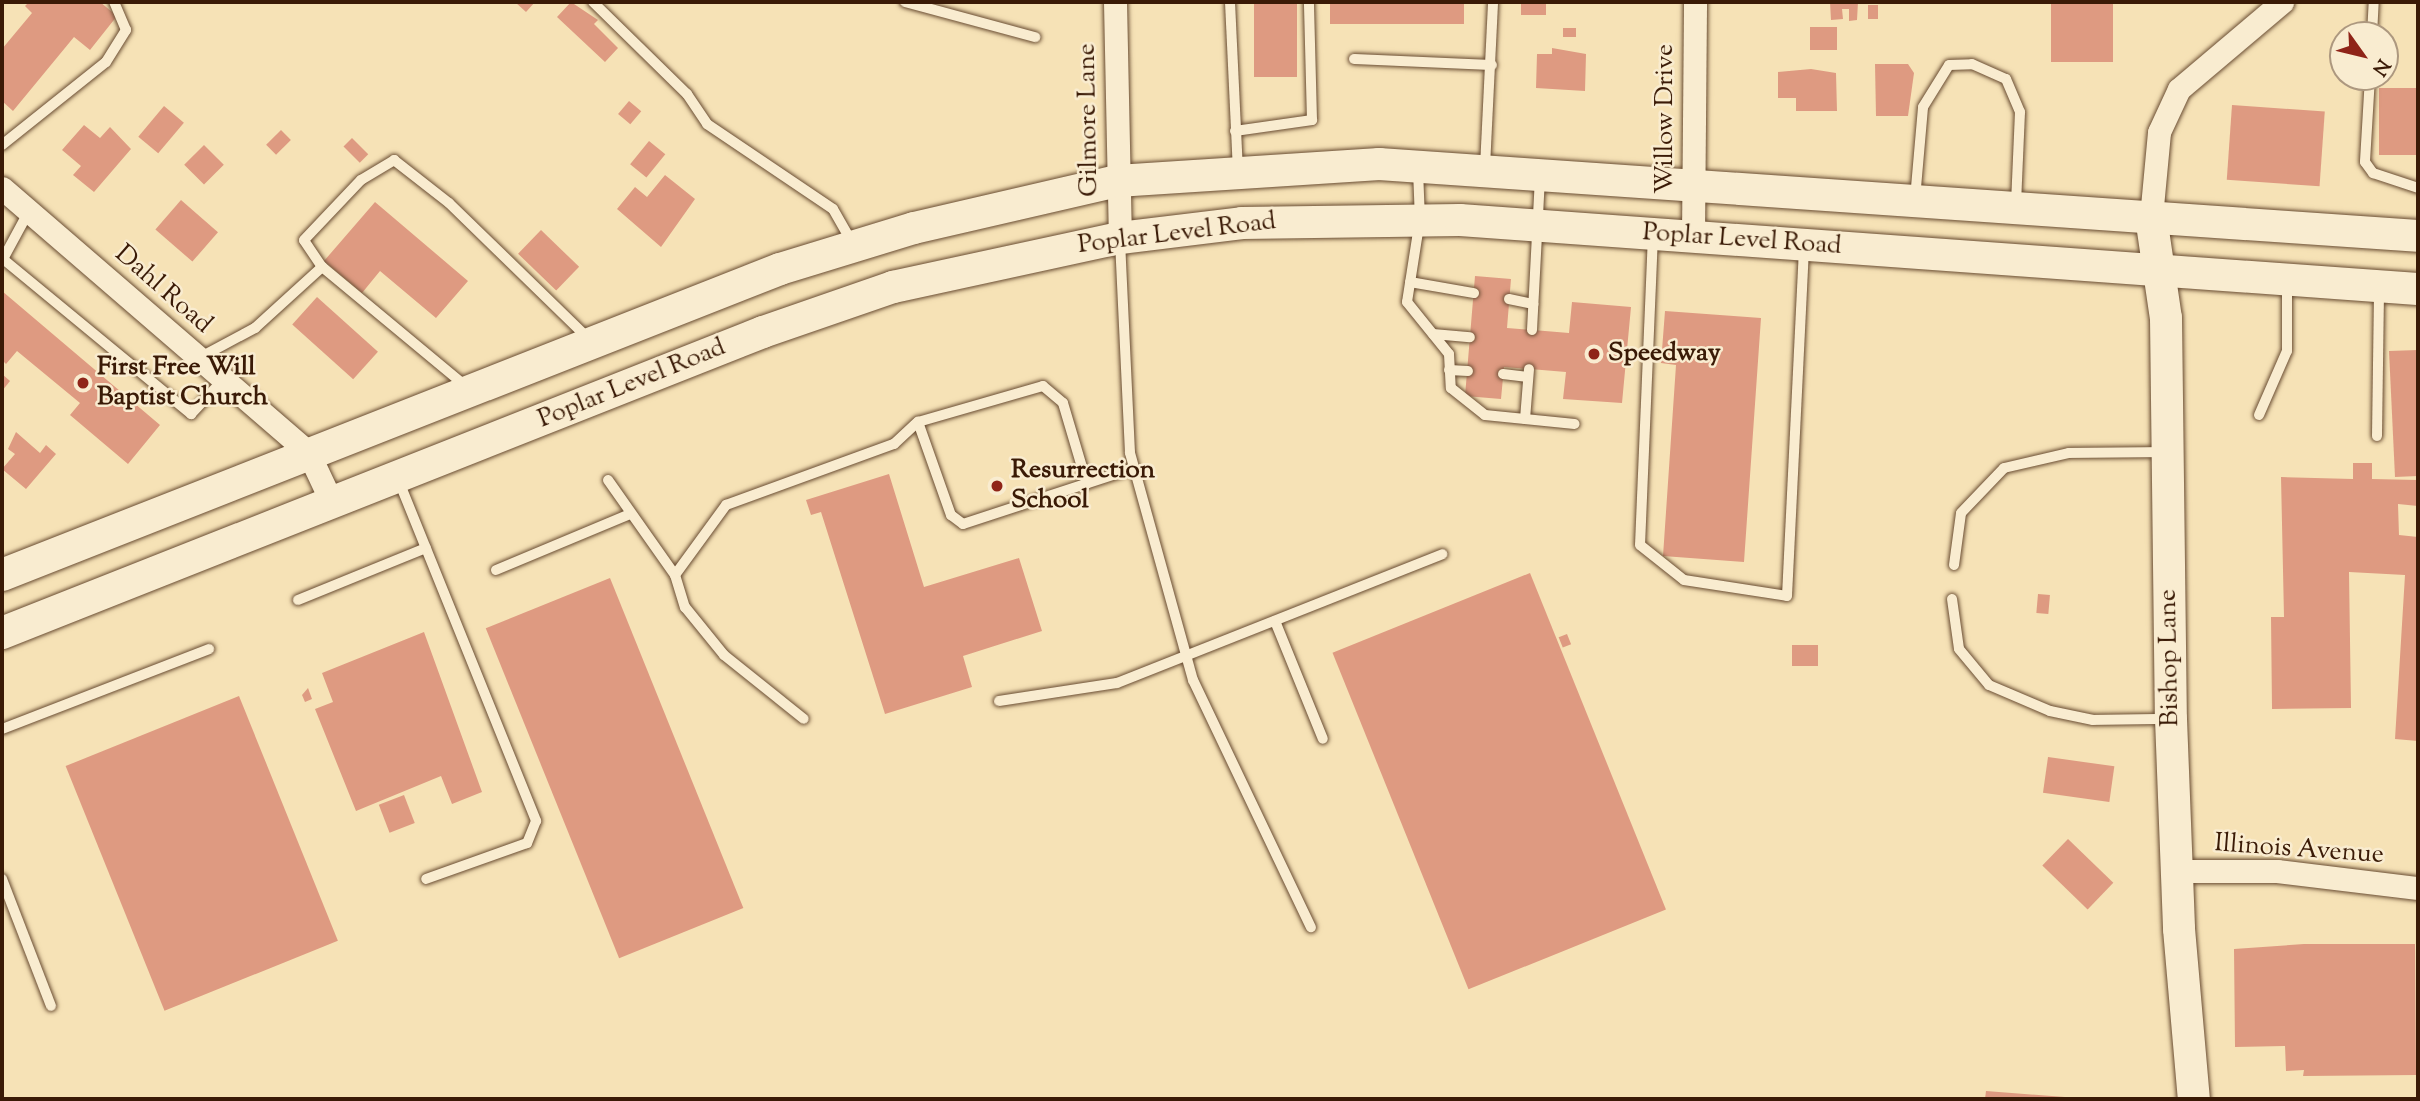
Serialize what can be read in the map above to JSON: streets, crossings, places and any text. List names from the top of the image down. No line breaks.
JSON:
{"streets":{"main road":["Poplar Level Road","Bishop Lane"],"street":["Willow Drive","Gilmore Lane","Dahl Road","Illinois Avenue"]},"crossings":[["Willow Drive","Poplar Level Road"],["Gilmore Lane","Poplar Level Road"],["Poplar Level Road","Dahl Road"],["Poplar Level Road","Bishop Lane"],["Bishop Lane","Illinois Avenue"]],"places":["Speedway","First Free Will Baptist Church","Resurrection School"],"north":"bottom right"}
